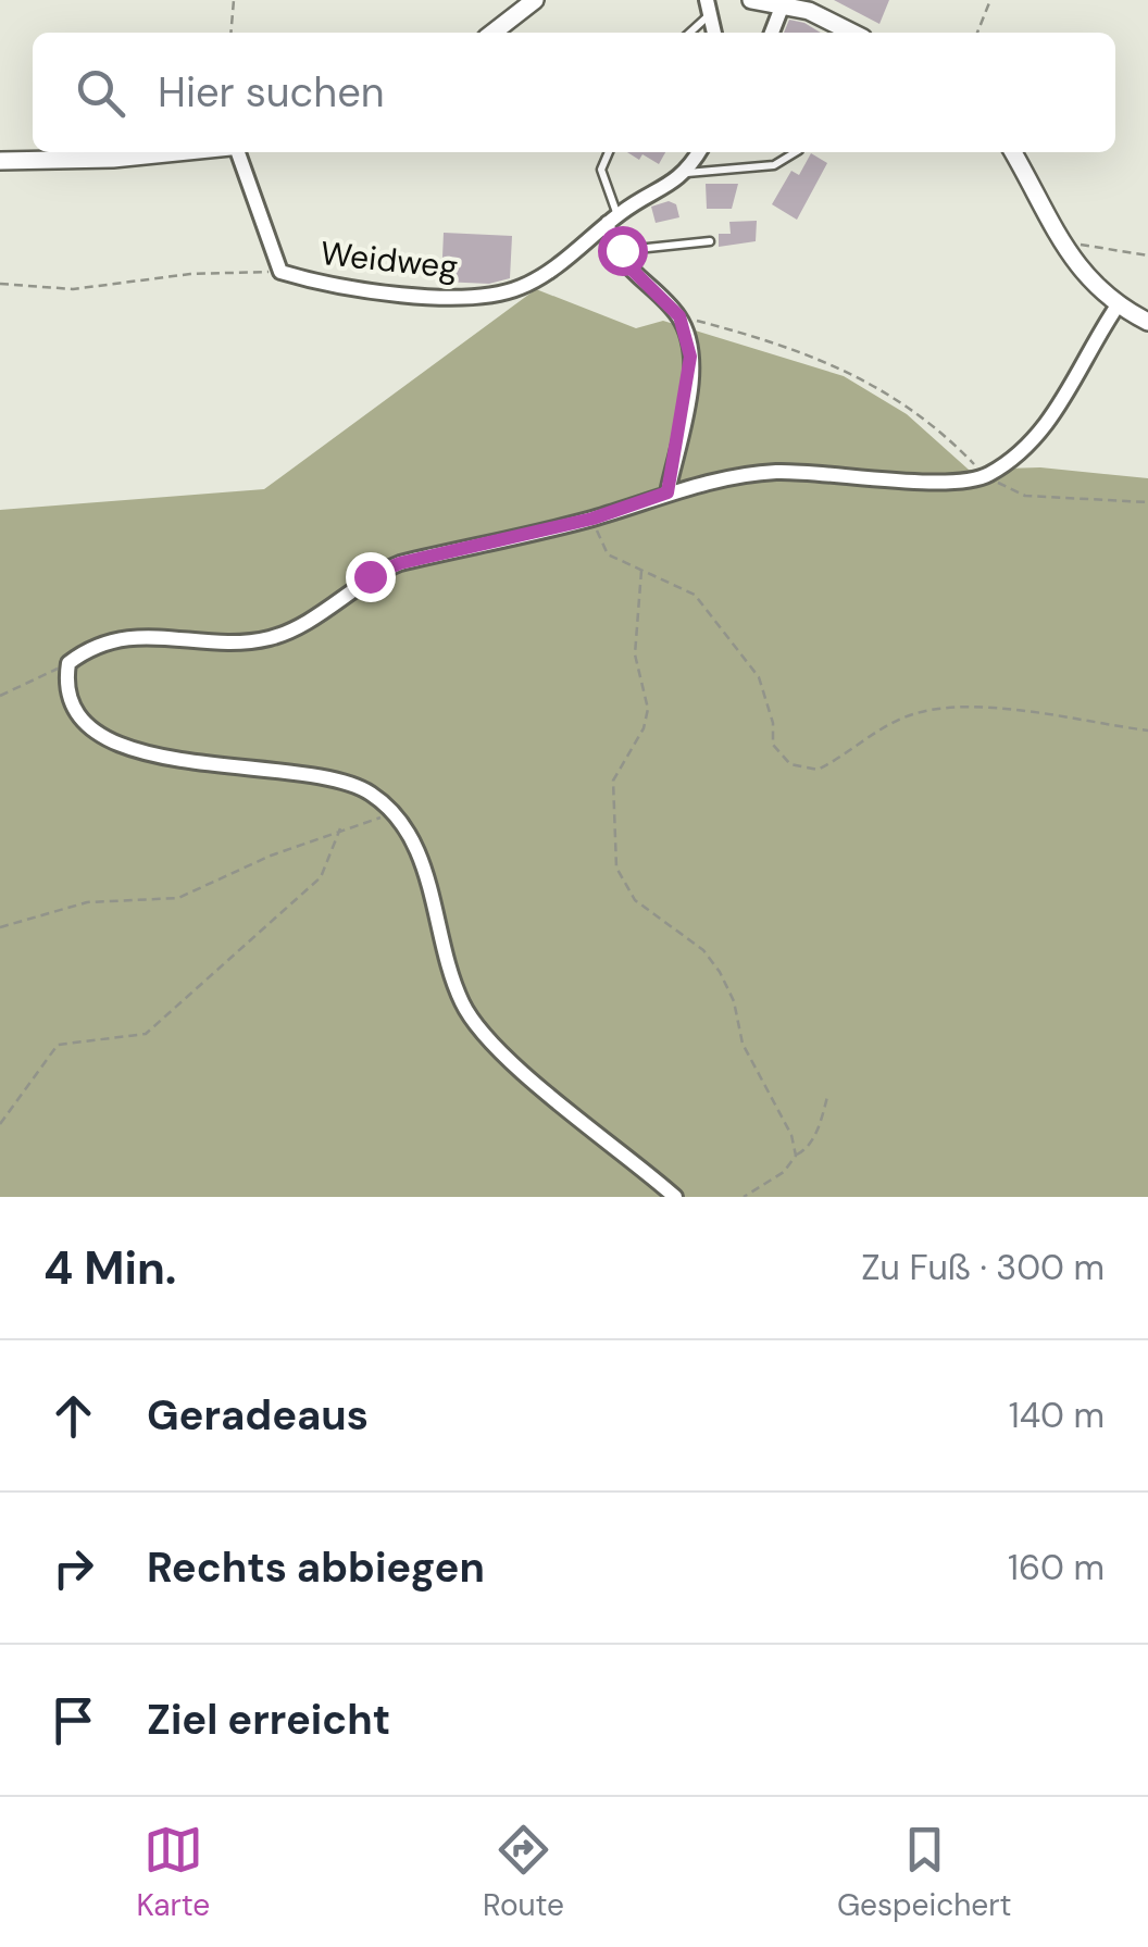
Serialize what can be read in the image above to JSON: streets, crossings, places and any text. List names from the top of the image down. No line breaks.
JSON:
{"streets":{"street":["Weidweg"]},"page":{"search":"Hier suchen","heading":["4 Min.","Zu Fuß · 300 m"],"list":[["Geradeaus","140 m"],["Rechts abbiegen","160 m"],"Ziel erreicht"],"nav":["Karte","Route","Gespeichert"]}}
